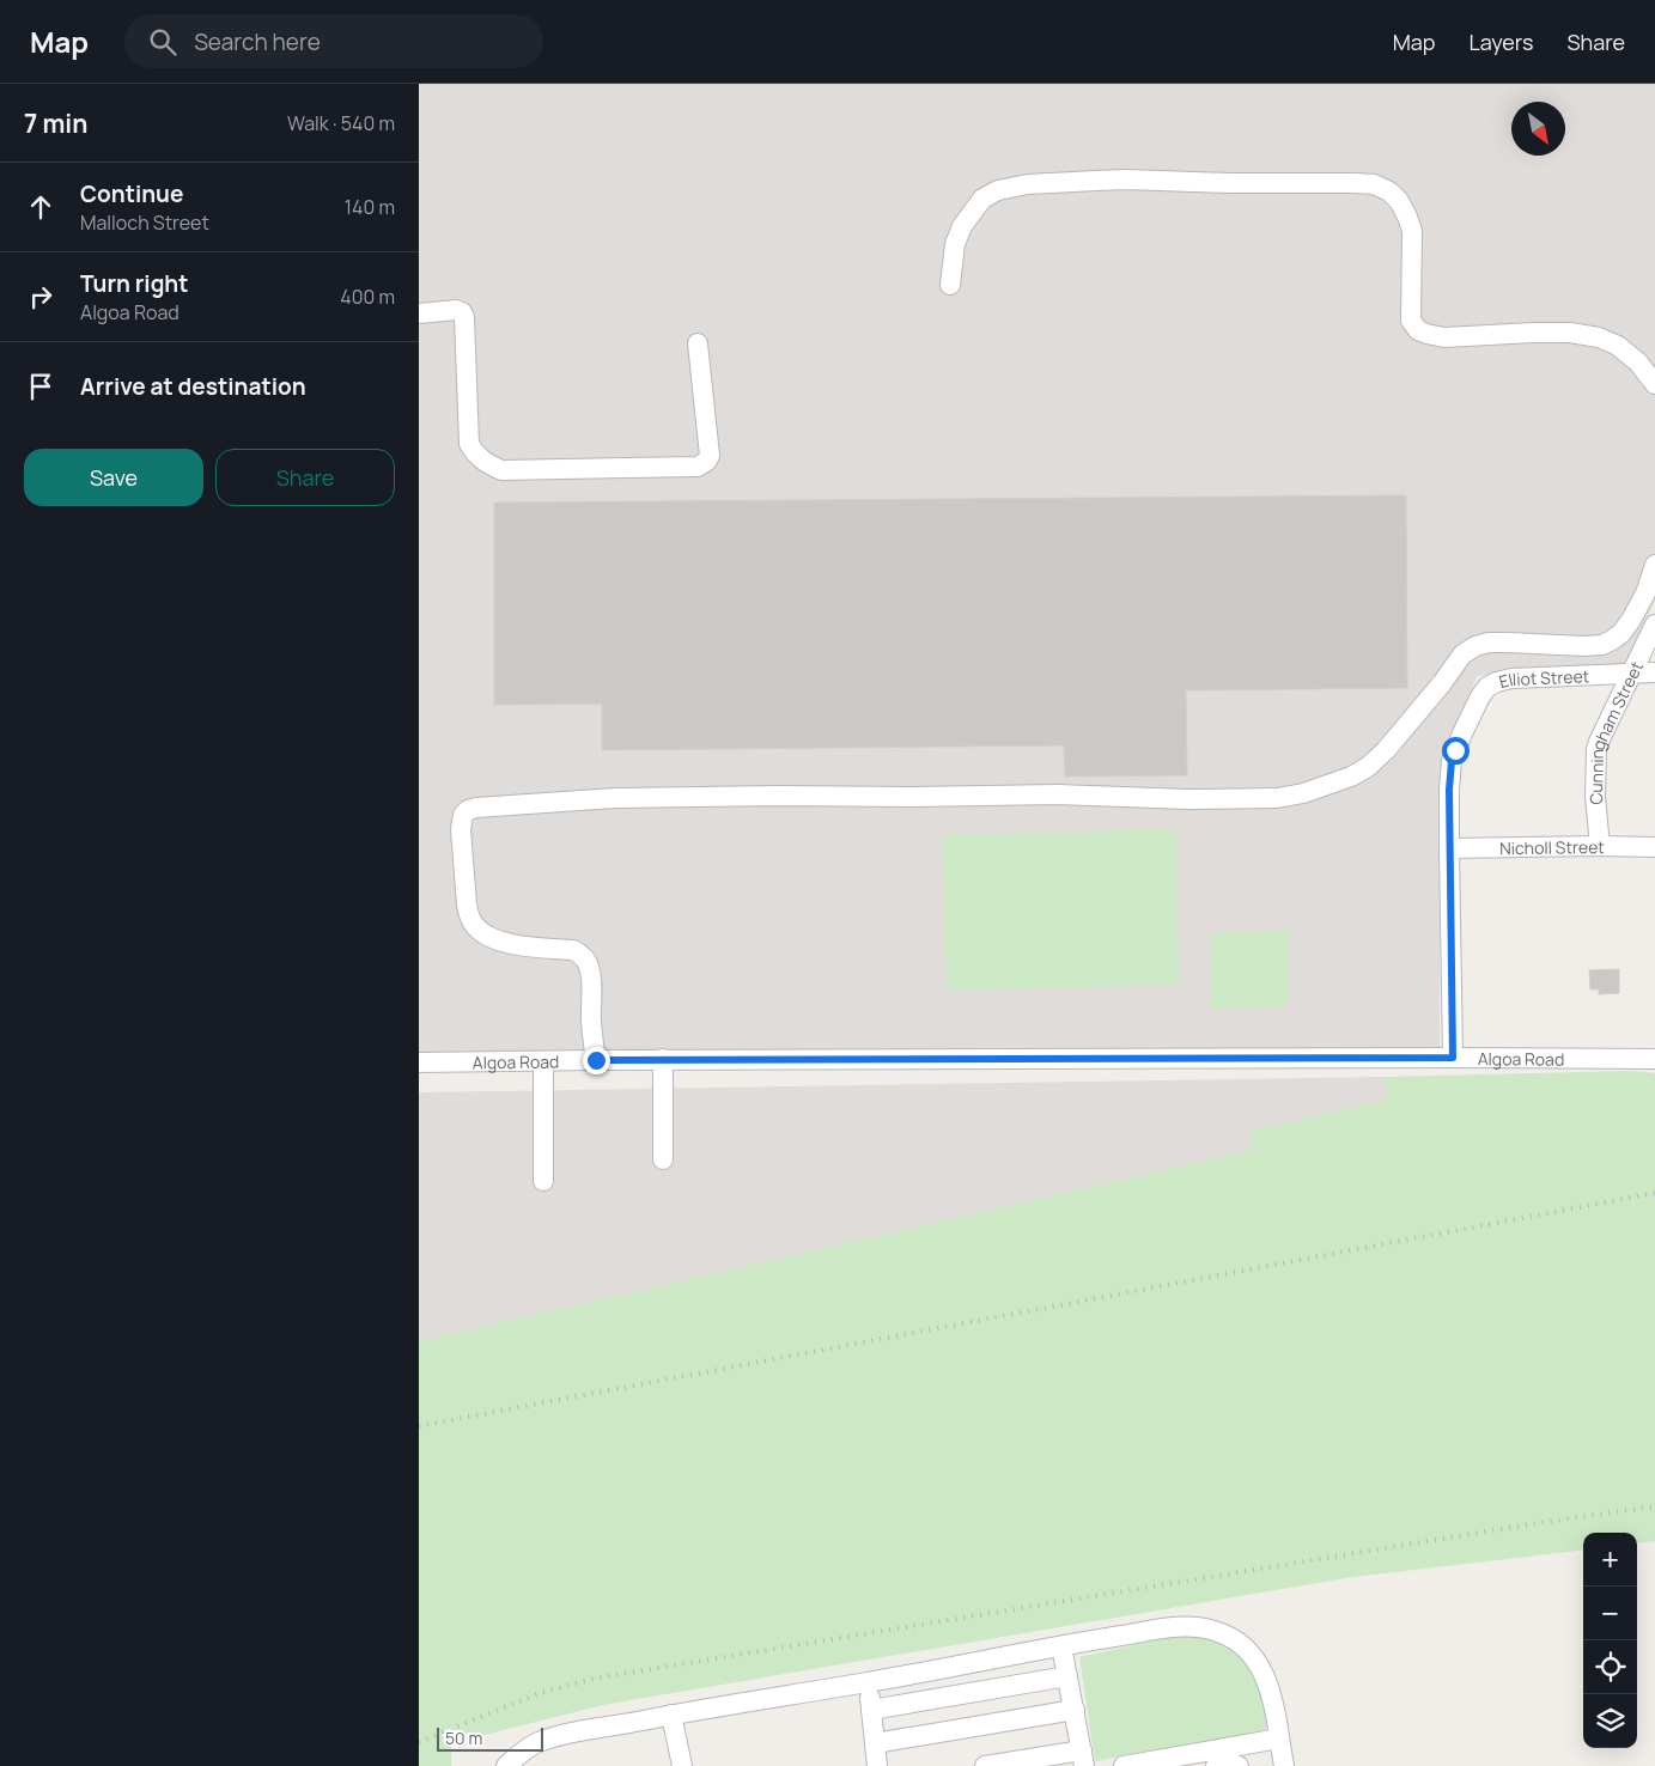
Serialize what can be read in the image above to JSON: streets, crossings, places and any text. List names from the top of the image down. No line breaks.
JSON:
{"streets":{"street":["Elliot Street","Cunningham Street","Nicholl Street","Algoa Road"]},"crossings":[["Elliot Street","Cunningham Street"],["Elliot Street","Nicholl Street"],["Elliot Street","Algoa Road"],["Cunningham Street","Nicholl Street"]],"scale_bar":"50 m","north":"bottom right","page":{"header":"Map","search":"Search here","nav":["Map","Layers","Share"],"heading":["7 min","Walk · 540 m"],"list":[["Continue","Malloch Street","140 m"],["Turn right","Algoa Road","400 m"],"Arrive at destination"],"buttons":["Save","Share"],"map_buttons":["+","−"],"scale":"50 m"}}
